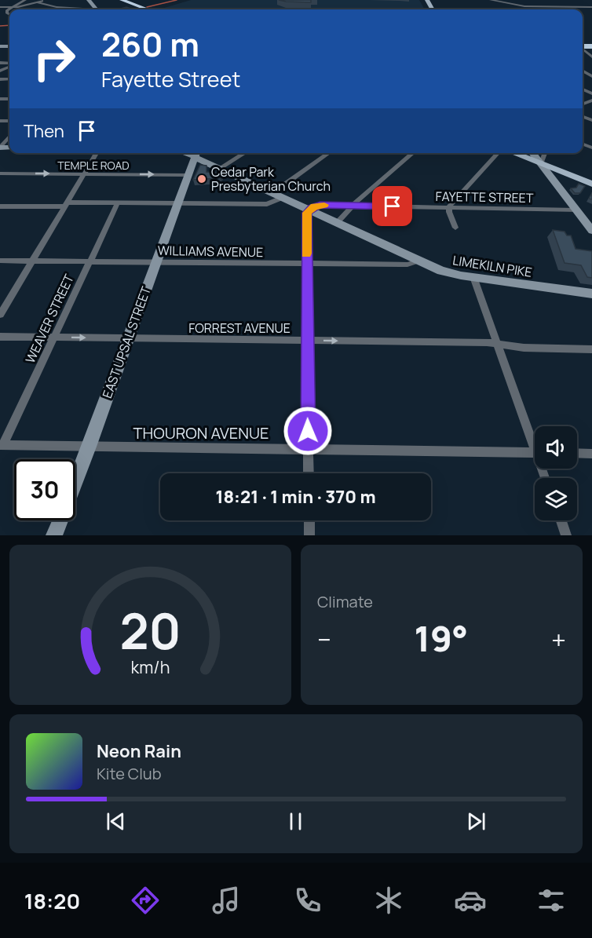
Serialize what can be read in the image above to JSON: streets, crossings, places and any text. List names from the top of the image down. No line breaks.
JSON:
{"streets":{"street":["TEMPLE ROAD","FAYETTE STREET","WILLIAMS AVENUE","LIMEKILN PIKE","WEAVER STREET","FORREST AVENUE","EAST UPSAL STREET","THOURON AVENUE"]},"crossings":[["TEMPLE ROAD","EAST UPSAL STREET"],["FAYETTE STREET","LIMEKILN PIKE"],["WILLIAMS AVENUE","LIMEKILN PIKE"],["WILLIAMS AVENUE","WEAVER STREET"],["WILLIAMS AVENUE","EAST UPSAL STREET"],["WEAVER STREET","FORREST AVENUE"],["WEAVER STREET","THOURON AVENUE"],["FORREST AVENUE","EAST UPSAL STREET"],["EAST UPSAL STREET","THOURON AVENUE"]],"one_way":["FORREST AVENUE"],"places":["Cedar Park Presbyterian Church"],"page":{"turn":["260 m","Fayette Street"],"then":"Then","limit":"30","trip":"18:21 · 1 min · 370 m","tile":"Climate","heat":["−","19°","+"],"song":["Neon Rain","Kite Club"],"tabs":"18:20","gauge":["20","km/h"]}}
